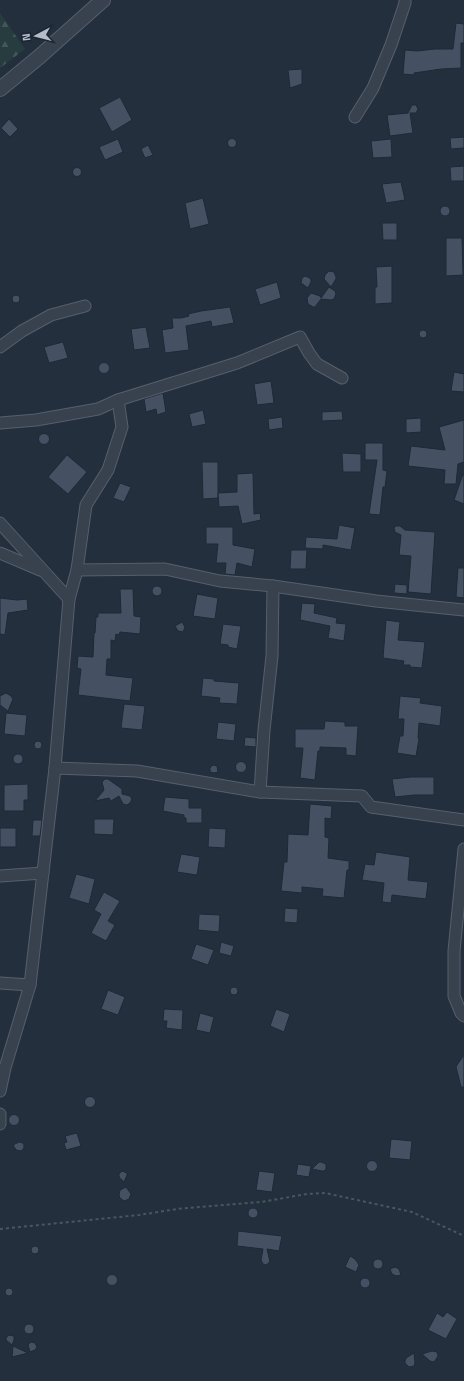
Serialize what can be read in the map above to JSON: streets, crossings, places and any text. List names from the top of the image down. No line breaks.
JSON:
{"north":"left"}
